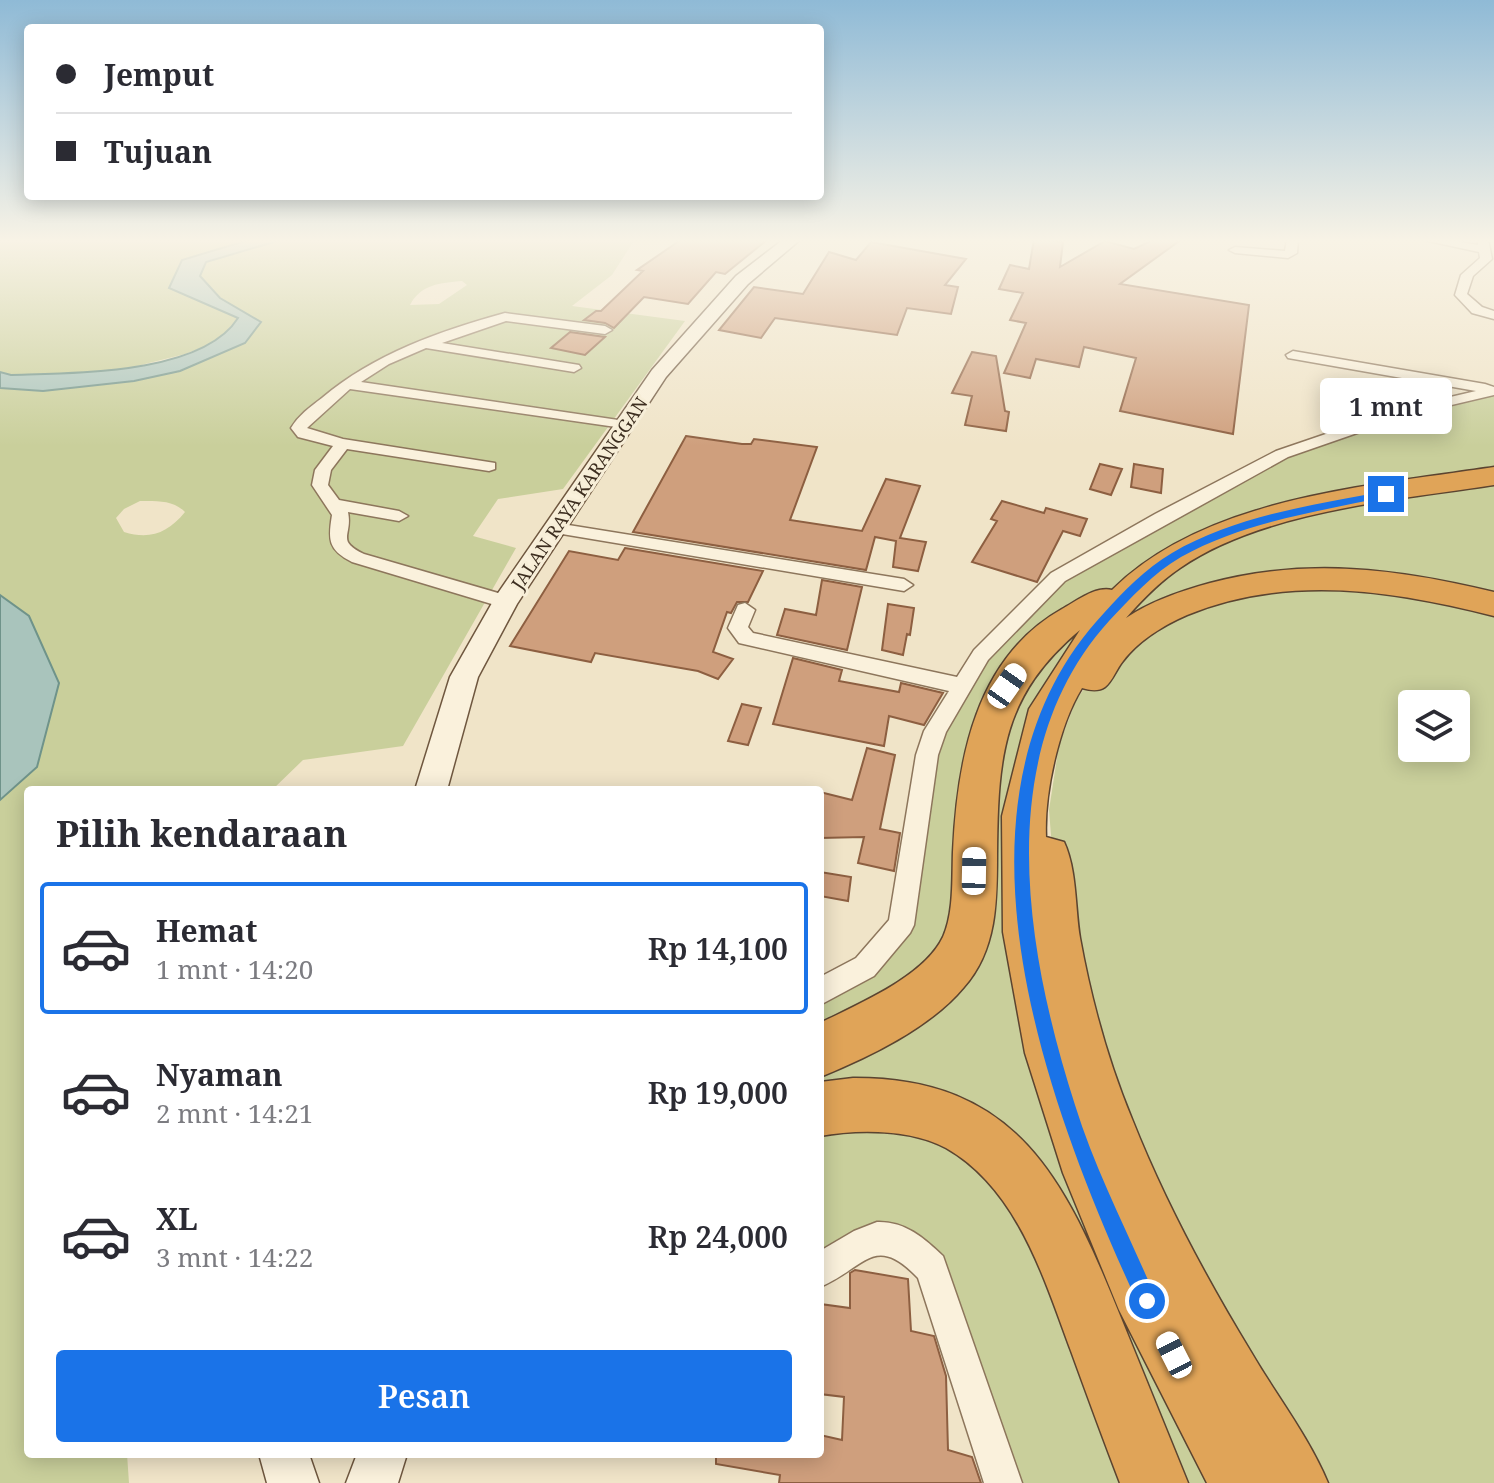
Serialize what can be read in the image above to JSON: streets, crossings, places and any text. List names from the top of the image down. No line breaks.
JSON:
{"streets":{"street":["JALAN RAYA KARANGGAN"]},"page":{"banner":["Jemput","Tujuan"],"bubble":"1 mnt","heading":"Pilih kendaraan","list":[{"name":"Hemat","note":"1 mnt · 14:20","value":"Rp 14,100"},{"name":"Nyaman","note":"2 mnt · 14:21","value":"Rp 19,000"},{"name":"XL","note":"3 mnt · 14:22","value":"Rp 24,000"}],"buttons":"Pesan"}}
